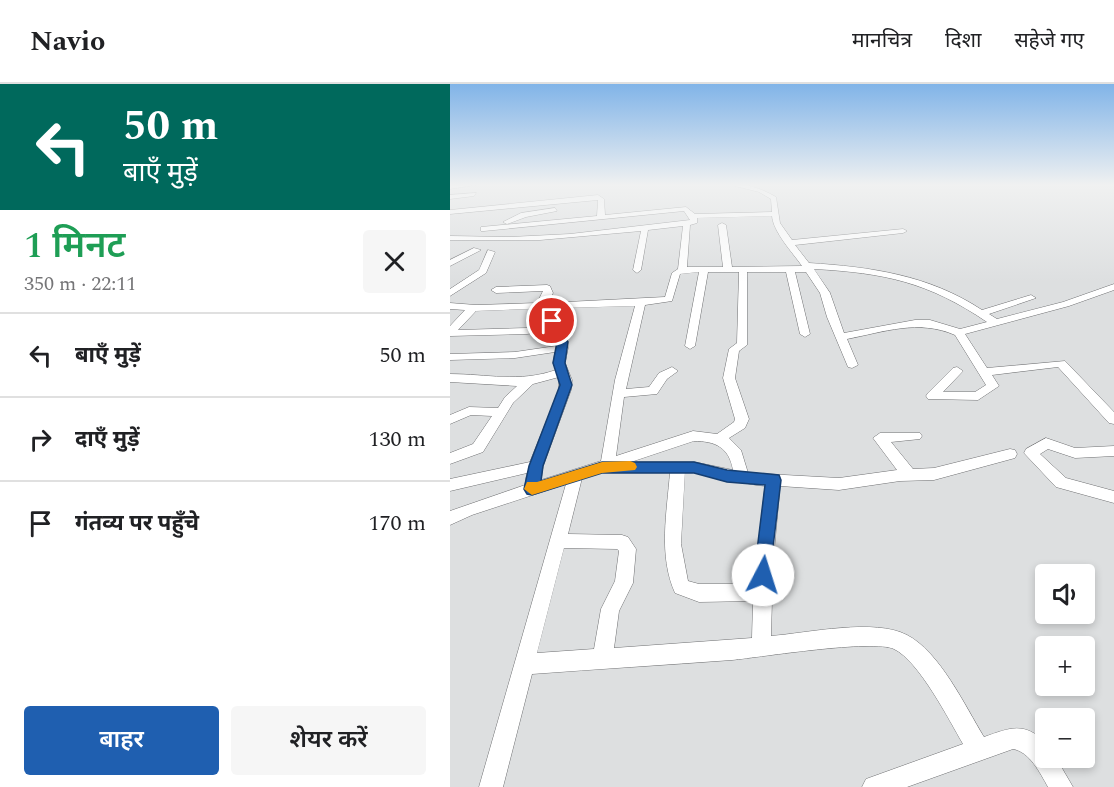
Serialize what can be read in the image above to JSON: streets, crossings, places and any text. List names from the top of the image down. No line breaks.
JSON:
{"page":{"header":"Navio","nav":["मानचित्र","दिशा","सहेजे गए"],"turn":["50 m","बाएँ मुड़ें"],"heading":["1 मिनट","350 m · 22:11"],"list":[{"name":"बाएँ मुड़ें","value":"50 m"},{"name":"दाएँ मुड़ें","value":"130 m"},{"name":"गंतव्य पर पहुँचे","value":"170 m"}],"map_buttons":["+","−"],"buttons":["बाहर","शेयर करें"]}}
